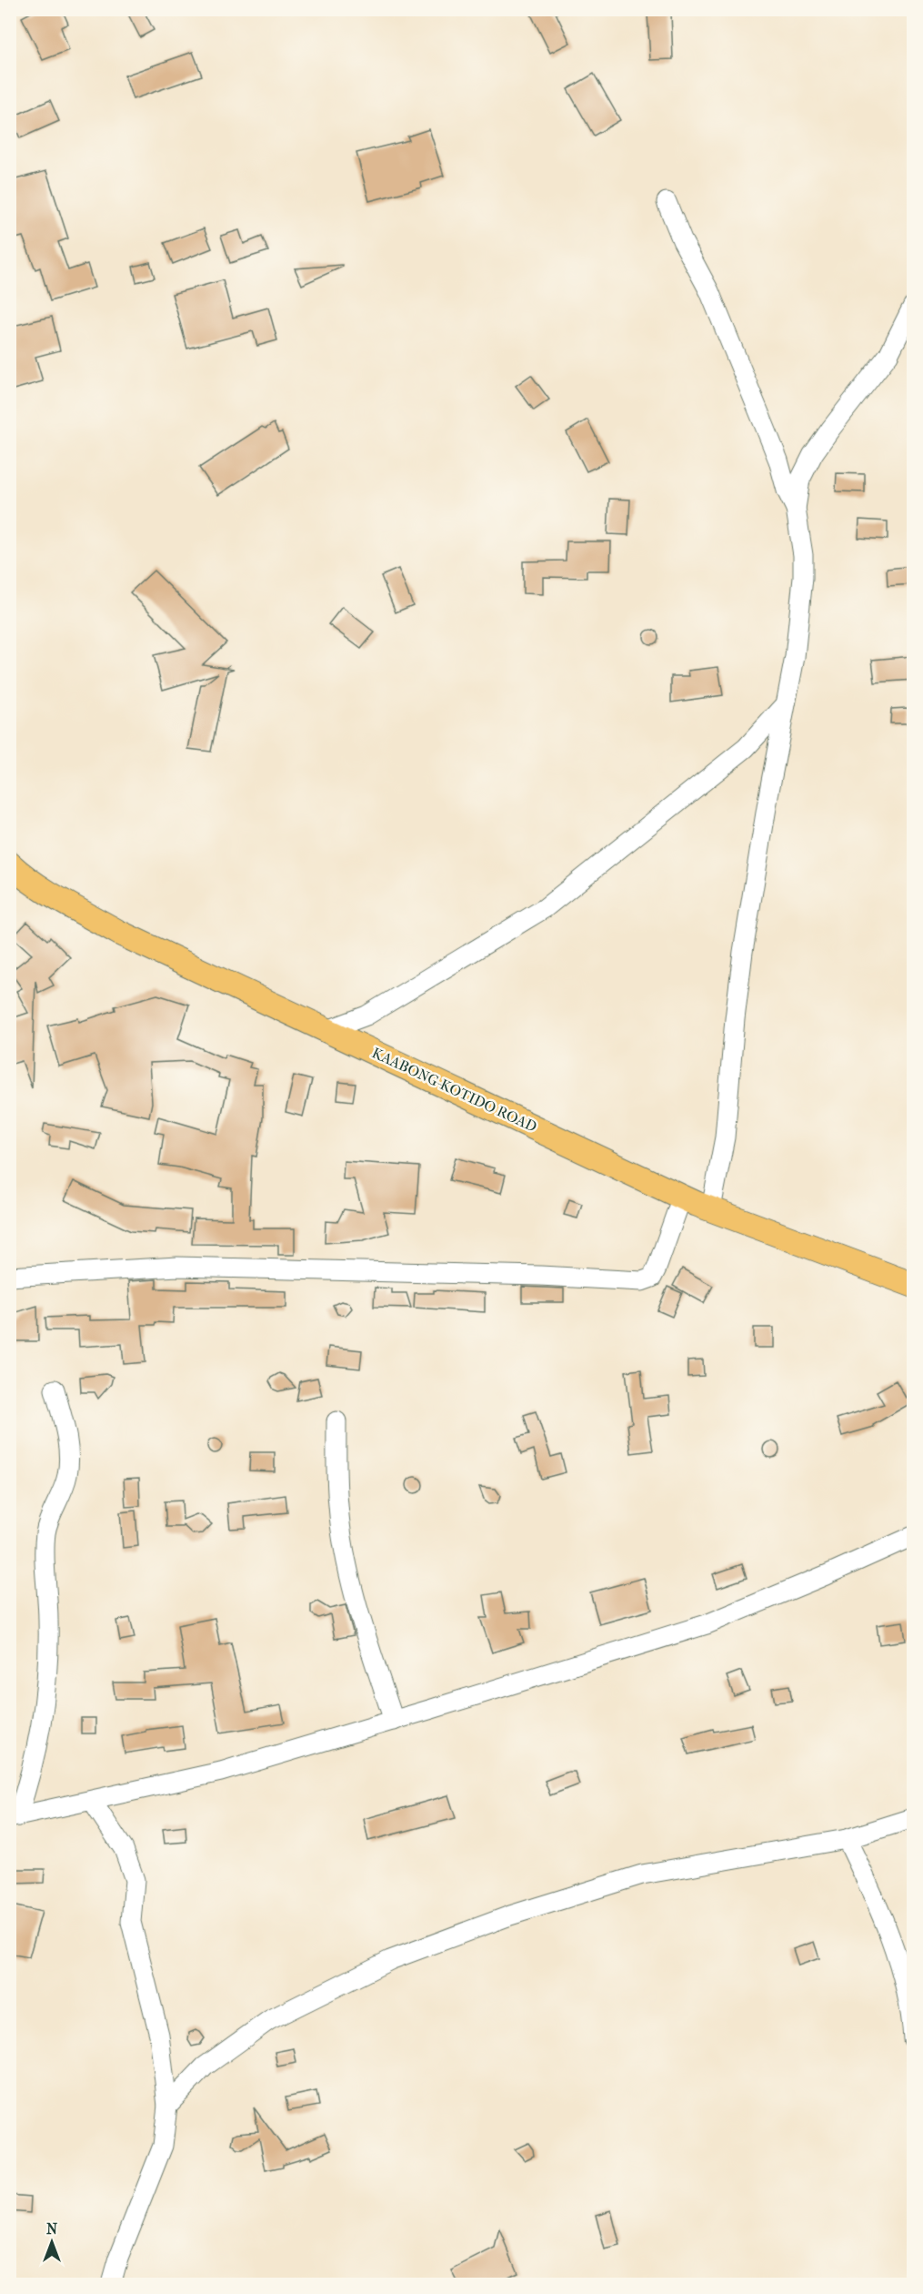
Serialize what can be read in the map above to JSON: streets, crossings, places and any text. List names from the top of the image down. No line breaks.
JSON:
{"streets":{"main road":["KAABONG-KOTIDO ROAD"]},"north":"top"}
